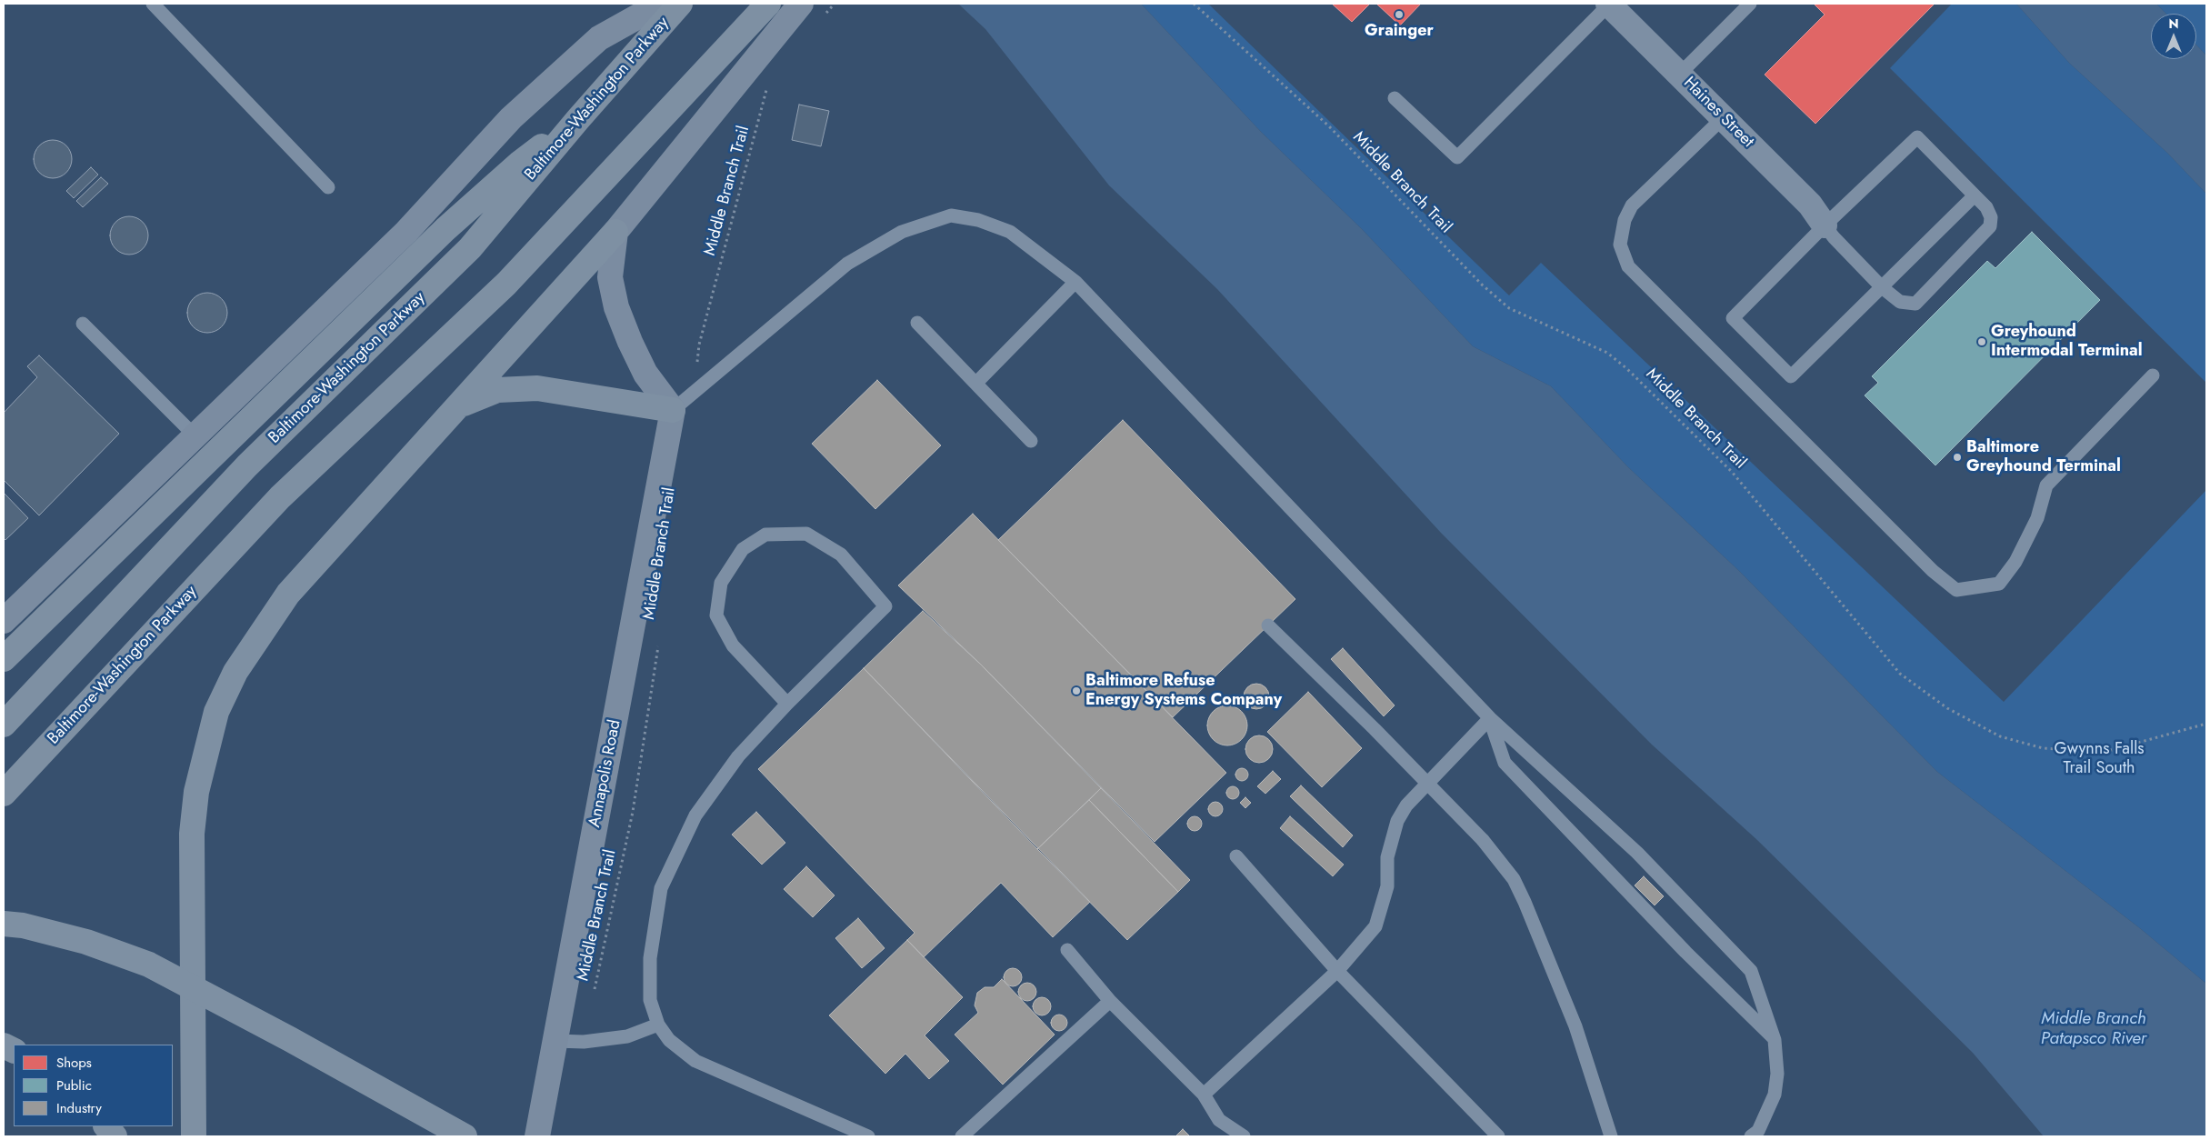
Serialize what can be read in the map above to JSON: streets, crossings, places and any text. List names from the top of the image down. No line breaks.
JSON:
{"streets":{"highway":["Baltimore-Washington Parkway"],"main road":["Annapolis Road"],"street":["Haines Street"],"path":["Middle Branch Trail"]},"water":["Middle Branch Patapsco River"],"parks":["Gwynns Falls Trail South"],"places":["Grainger","Greyhound Intermodal Terminal","Baltimore Greyhound Terminal","Baltimore Refuse Energy Systems Company"],"legend":["Shops","Public","Industry"],"north":"top"}
